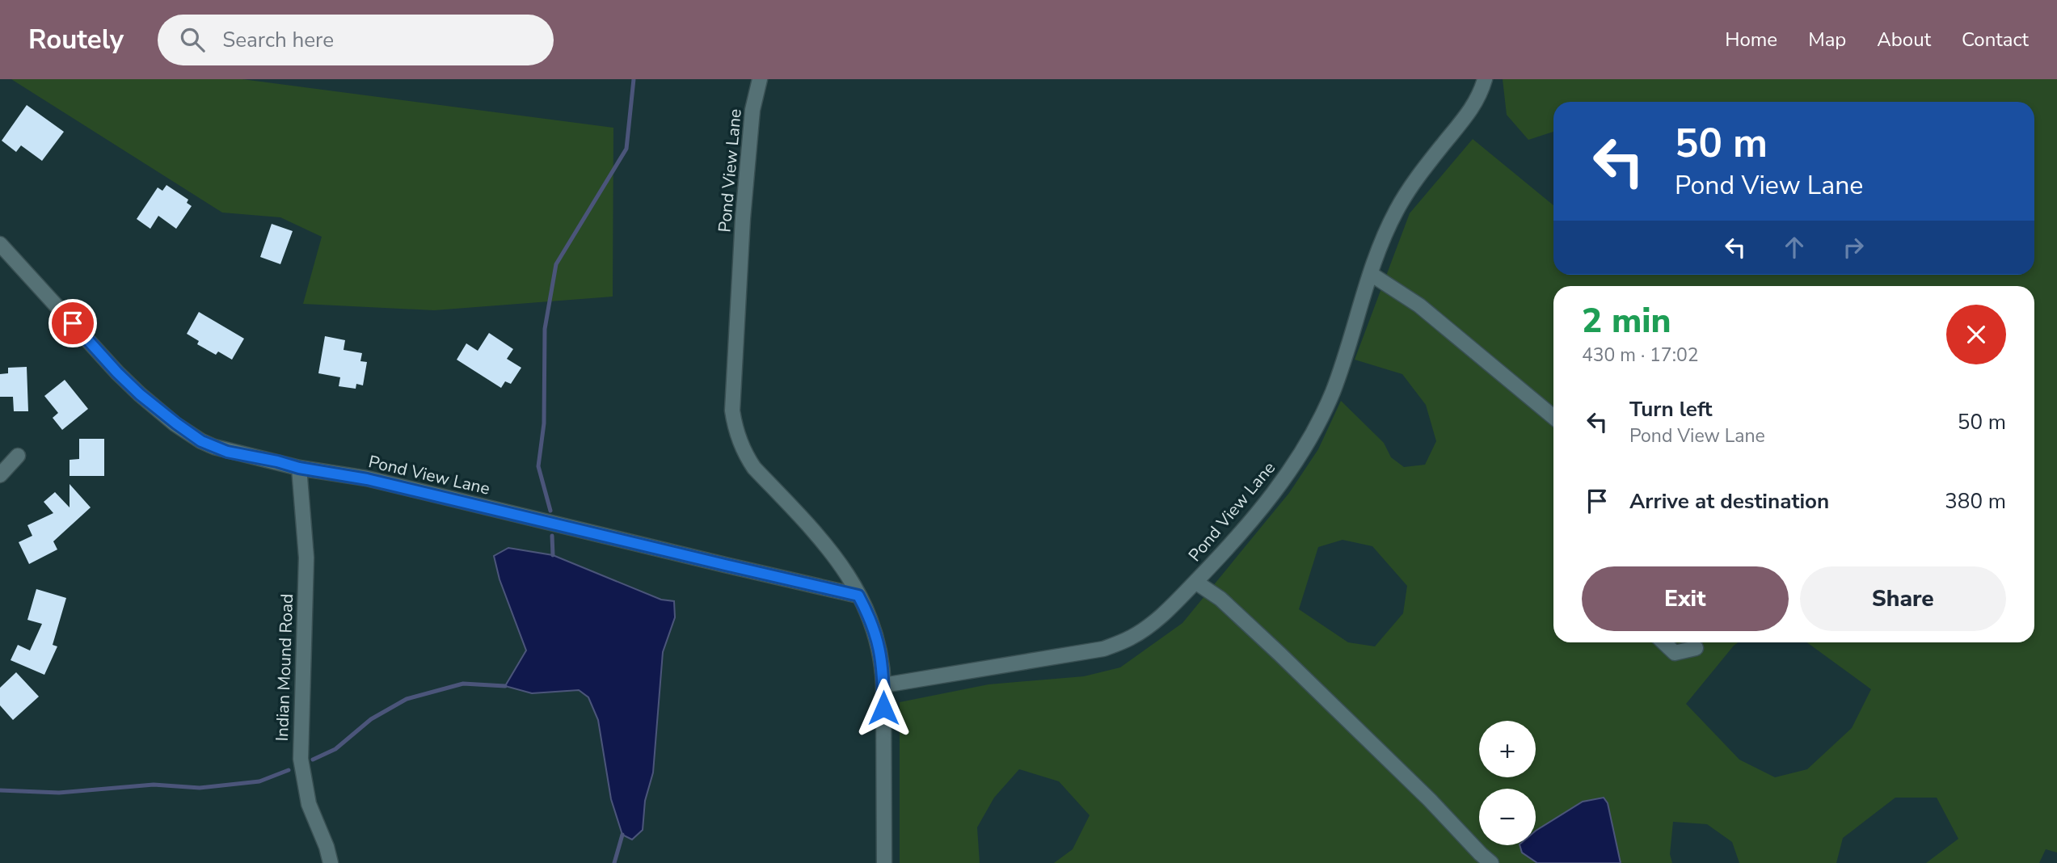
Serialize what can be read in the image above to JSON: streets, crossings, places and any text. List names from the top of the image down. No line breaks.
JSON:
{"streets":{"street":["Pond View Lane","Indian Mound Road"]},"crossings":[["Pond View Lane","Indian Mound Road"]],"page":{"header":"Routely","search":"Search here","nav":["Home","Map","About","Contact"],"turn":["50 m","Pond View Lane"],"heading":["2 min","430 m · 17:02"],"list":[{"name":"Turn left","note":"Pond View Lane","value":"50 m"},{"name":"Arrive at destination","value":"380 m"}],"buttons":["Exit","Share"],"map_buttons":["+","−"]}}
